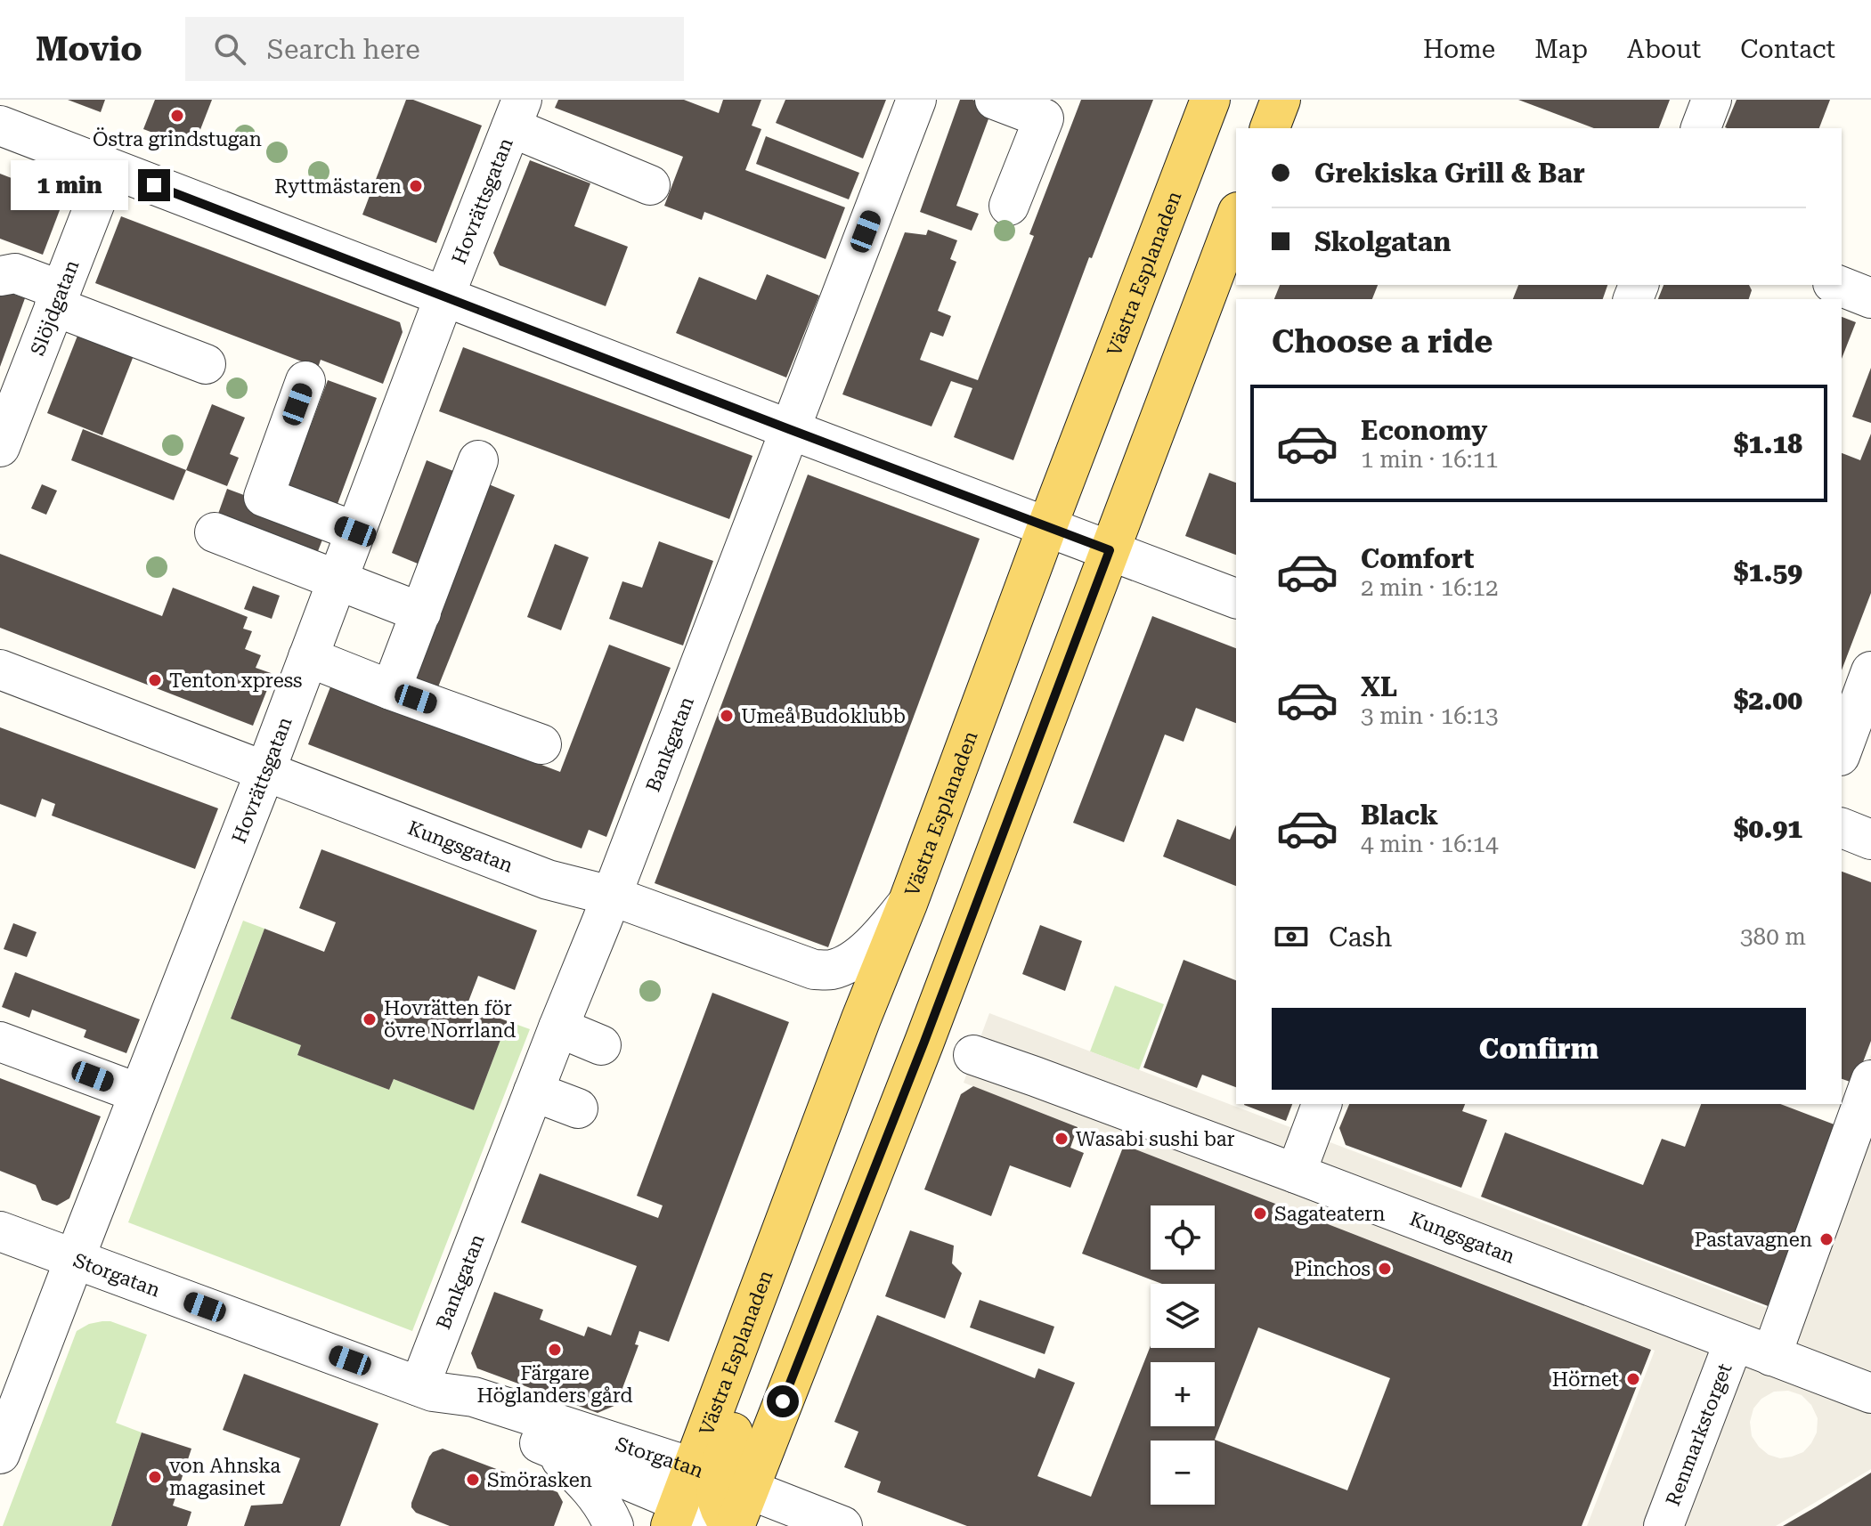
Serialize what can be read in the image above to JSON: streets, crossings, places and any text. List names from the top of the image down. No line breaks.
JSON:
{"streets":{"main road":["Västra Esplanaden"],"street":["Hovrättsgatan","Slöjdgatan","Bankgatan","Kungsgatan","Storgatan","Renmarkstorget"]},"crossings":[["Hovrättsgatan","Kungsgatan"],["Hovrättsgatan","Storgatan"],["Västra Esplanaden","Kungsgatan"],["Västra Esplanaden","Storgatan"],["Bankgatan","Kungsgatan"],["Bankgatan","Storgatan"],["Kungsgatan","Renmarkstorget"]],"places":["Östra grindstugan","Ryttmästaren","Tenton xpress","Umeå Budoklubb","Hovrätten för övre Norrland","Wasabi sushi bar","Sagateatern","Pastavagnen","Pinchos","Färgare Höglanders gård","Hörnet","von Ahnska magasinet","Smörasken"],"page":{"header":"Movio","search":"Search here","nav":["Home","Map","About","Contact"],"banner":["Grekiska Grill & Bar","Skolgatan"],"bubble":"1 min","heading":"Choose a ride","list":[{"name":"Economy","note":"1 min · 16:11","value":"$1.18"},{"name":"Comfort","note":"2 min · 16:12","value":"$1.59"},{"name":"XL","note":"3 min · 16:13","value":"$2.00"},{"name":"Black","note":"4 min · 16:14","value":"$0.91"}],"pay":["Cash","380 m"],"buttons":"Confirm","map_buttons":["+","−"]}}
